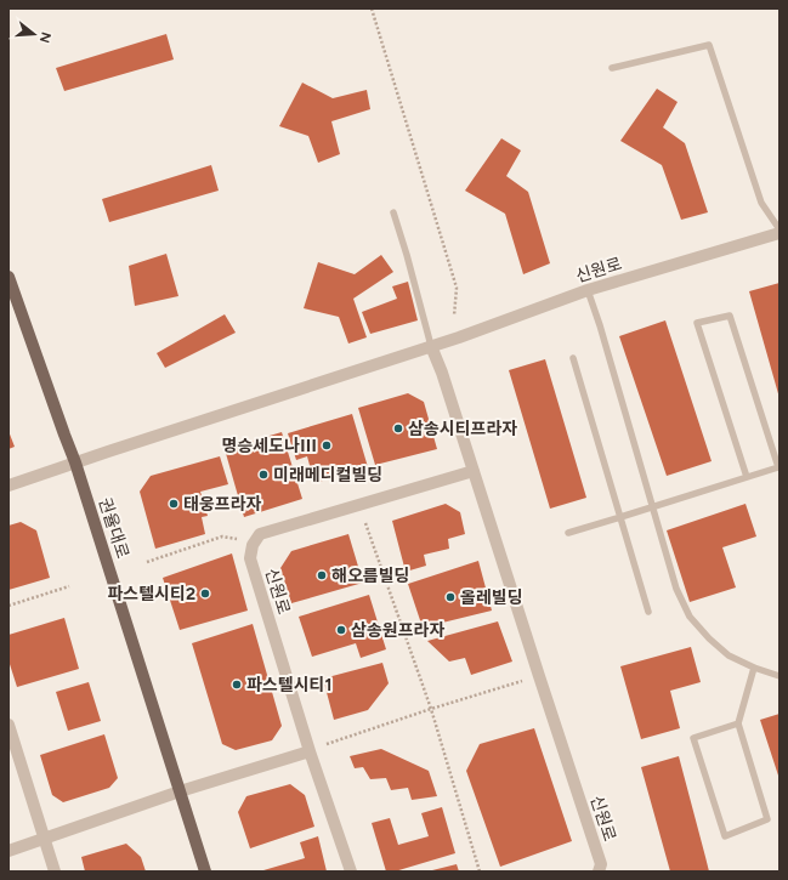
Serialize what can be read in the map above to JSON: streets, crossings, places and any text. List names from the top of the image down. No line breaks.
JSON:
{"streets":{"main road":["권율대로"],"street":["신원로"]},"crossings":[["신원로","권율대로"]],"places":["삼송시티프라자","명승세도나Ⅲ","미래메디컬빌딩","태웅프라자","해오름빌딩","파스텔시티2","올레빌딩","삼송원프라자","파스텔시티1"],"north":"right"}
